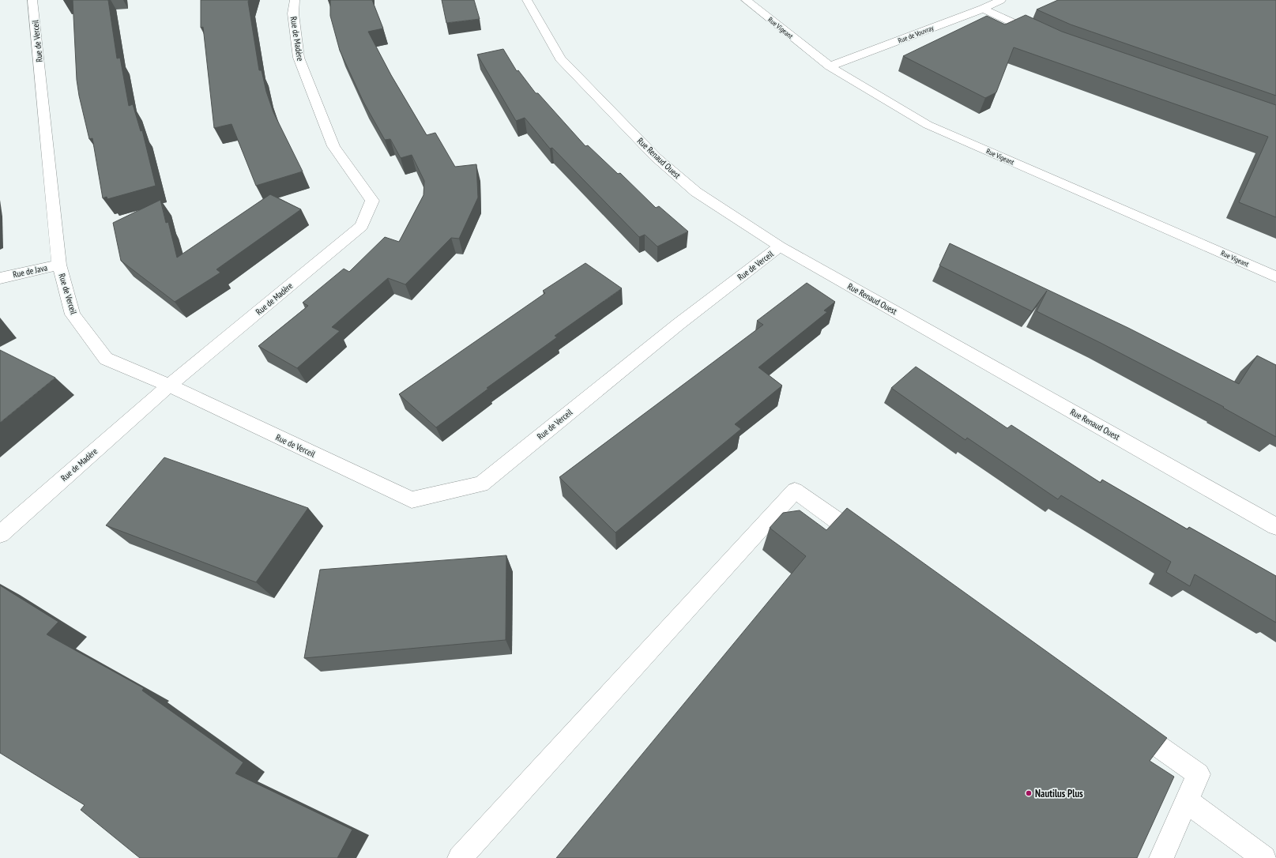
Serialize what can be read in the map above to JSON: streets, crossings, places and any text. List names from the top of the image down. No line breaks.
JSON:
{"streets":{"street":["Rue Vigeant","Rue de Vouvray","Rue de Madère","Rue de Verceil","Rue Renaud Ouest","Rue de Java"]},"crossings":[["Rue Vigeant","Rue de Vouvray"],["Rue de Madère","Rue de Verceil"],["Rue de Verceil","Rue Renaud Ouest"],["Rue de Verceil","Rue de Java"]],"places":["Nautilus Plus"]}
